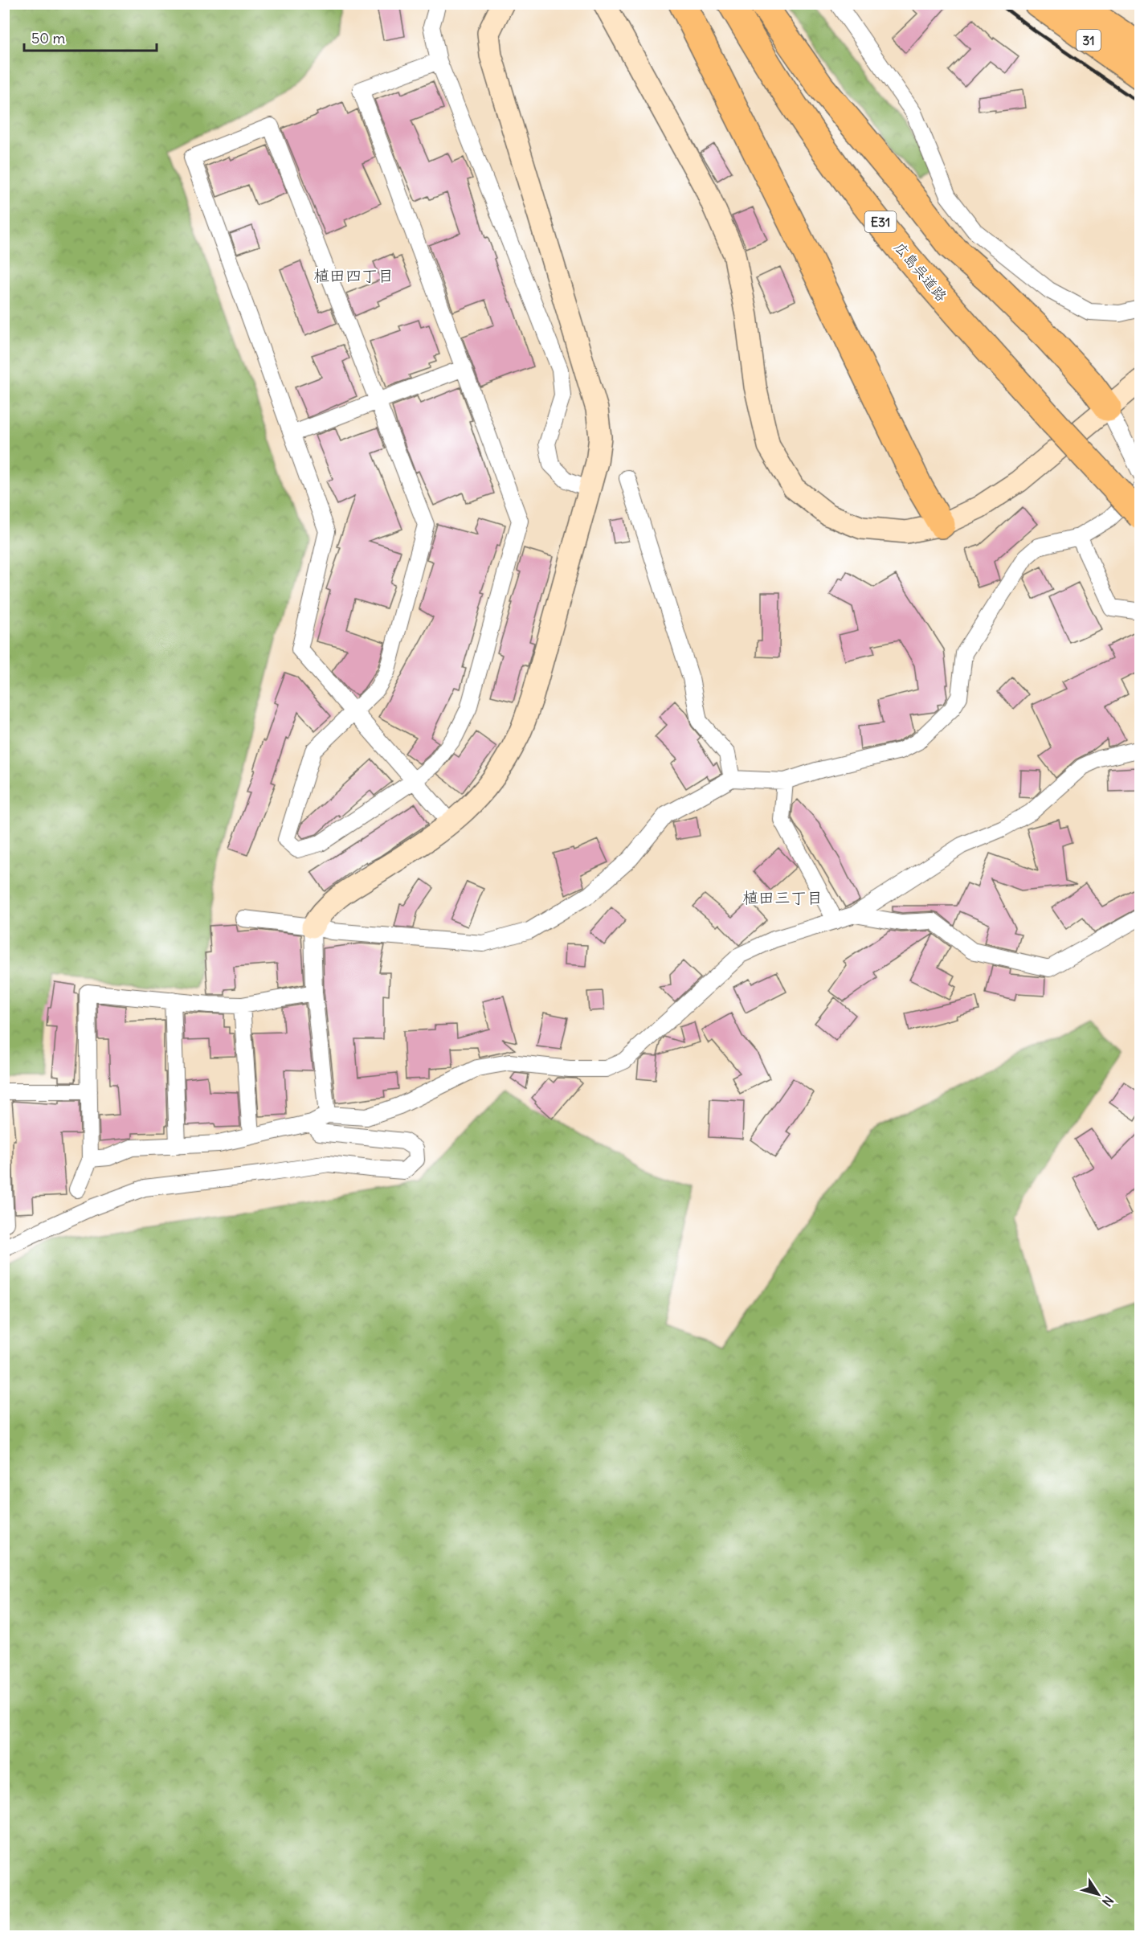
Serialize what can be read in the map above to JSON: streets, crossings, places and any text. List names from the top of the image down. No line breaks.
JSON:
{"streets":{"highway":["31","E31","広島呉道路"]},"districts":["植田四丁目","植田三丁目"],"scale_bar":"50 m","north":"bottom right"}
